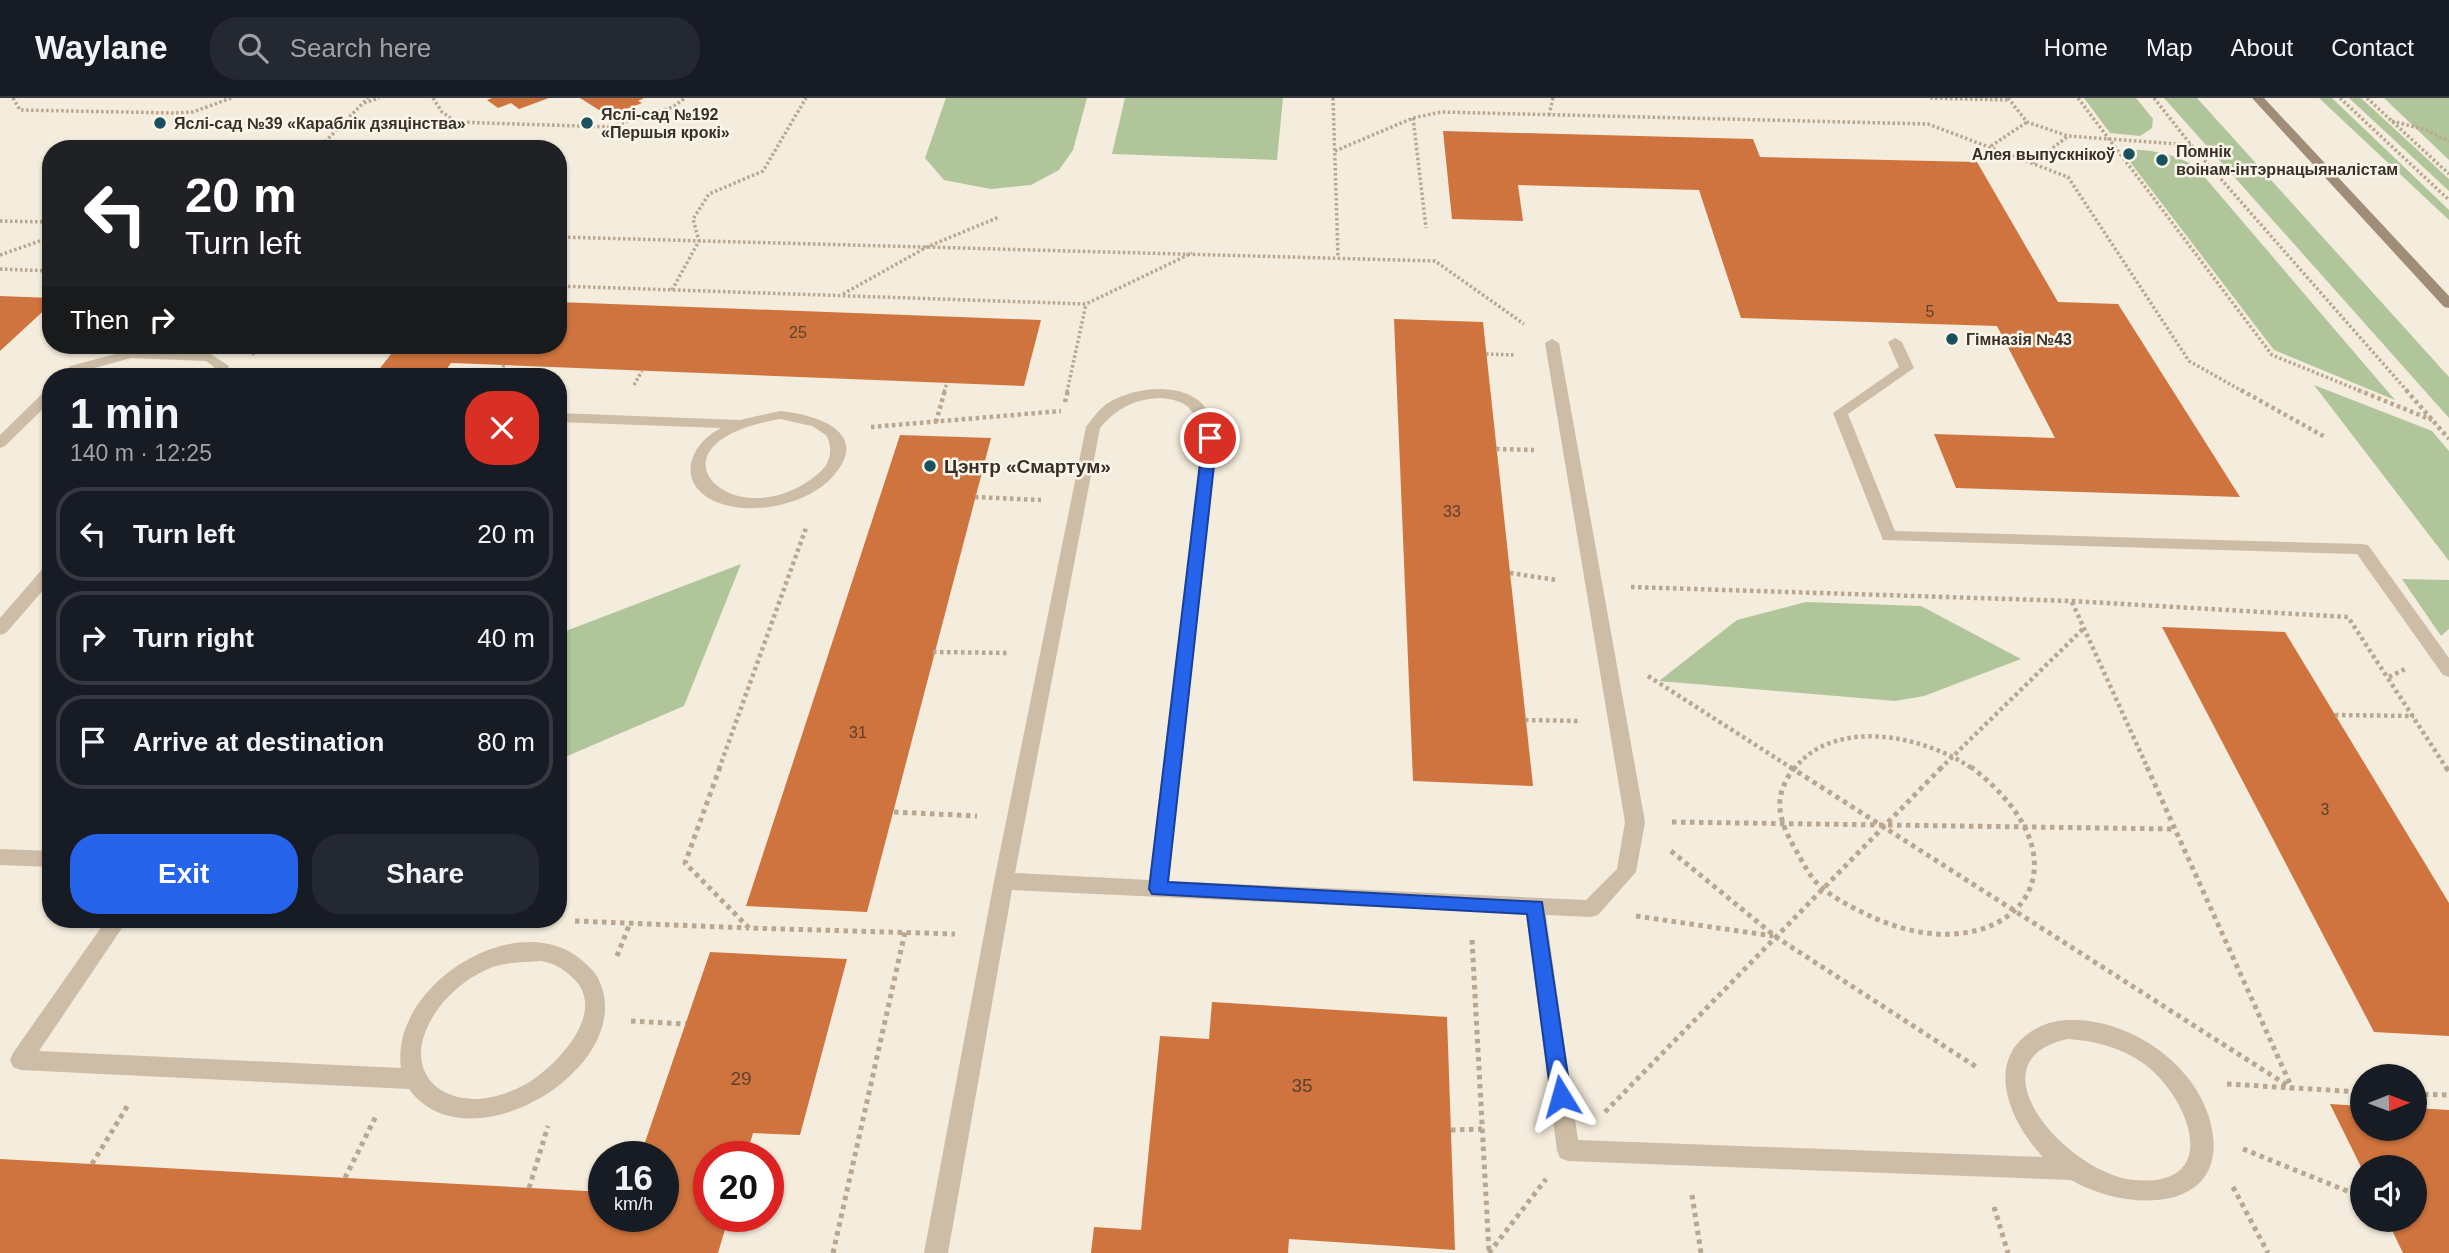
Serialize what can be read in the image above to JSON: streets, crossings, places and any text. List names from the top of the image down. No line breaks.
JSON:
{"places":["Яслі-сад №39 «Караблік дзяцінства»","Яслі-сад №192 «Першыя крокі»","Алея выпускнікоў","Помнік воінам-інтэрнацыяналістам","Гімназія №43","Цэнтр «Смартум»"],"house_numbers":["5","25","33","31","3","29","35"],"north":"right","page":{"header":"Waylane","search":"Search here","nav":["Home","Map","About","Contact"],"turn":["20 m","Turn left"],"then":"Then","heading":["1 min","140 m · 12:25"],"list":[{"name":"Turn left","value":"20 m"},{"name":"Turn right","value":"40 m"},{"name":"Arrive at destination","value":"80 m"}],"buttons":["Exit","Share"],"speed":"16 km/h","limit":"20"}}
